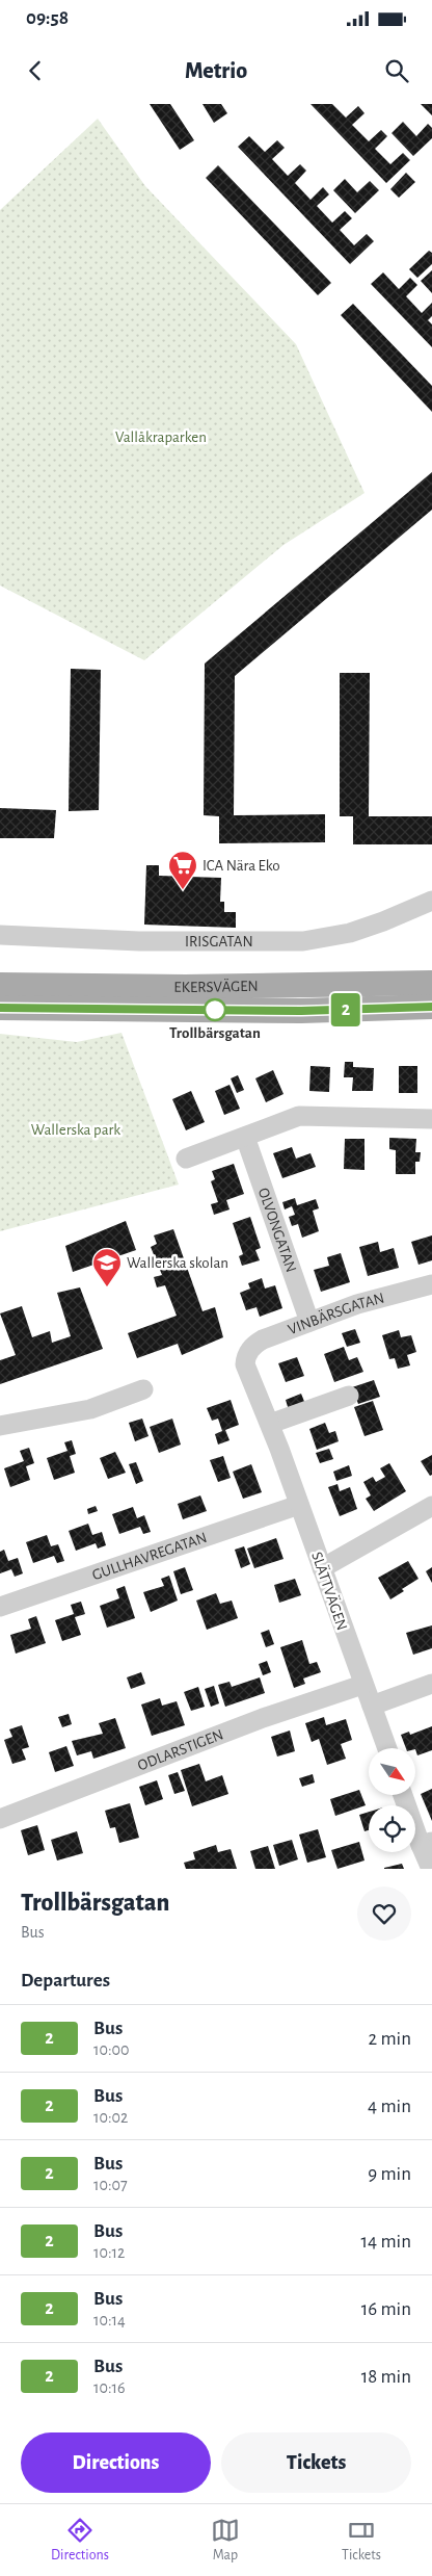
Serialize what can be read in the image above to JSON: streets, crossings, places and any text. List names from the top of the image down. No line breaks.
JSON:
{"streets":{"main road":["EKERSVÄGEN"],"street":["IRISGATAN","OLVONGATAN","VINBÄRSGATAN","GULLHAVREGATAN","SLÄTTVÄGEN","ODLARSTIGEN"]},"crossings":[["OLVONGATAN","VINBÄRSGATAN"],["VINBÄRSGATAN","SLÄTTVÄGEN"],["GULLHAVREGATAN","SLÄTTVÄGEN"],["SLÄTTVÄGEN","ODLARSTIGEN"]],"parks":["Vallåkraparken","Wallerska park"],"places":{"supermarket":["ICA Nära Eko"],"other":["Trollbärsgatan"],"school or university":["Wallerska skolan"]},"lines":["bus line 2"],"north":"bottom right","page":{"status":"09:58","header":"Metrio","on_map":"2","heading":[["Trollbärsgatan","Bus"],"Departures"],"list":[{"mark":"2","name":"Bus","note":"10:00","value":"2 min"},{"mark":"2","name":"Bus","note":"10:02","value":"4 min"},{"mark":"2","name":"Bus","note":"10:07","value":"9 min"},{"mark":"2","name":"Bus","note":"10:12","value":"14 min"},{"mark":"2","name":"Bus","note":"10:14","value":"16 min"},{"mark":"2","name":"Bus","note":"10:16","value":"18 min"}],"buttons":["Directions","Tickets"],"tabs":["Directions","Map","Tickets"]}}
